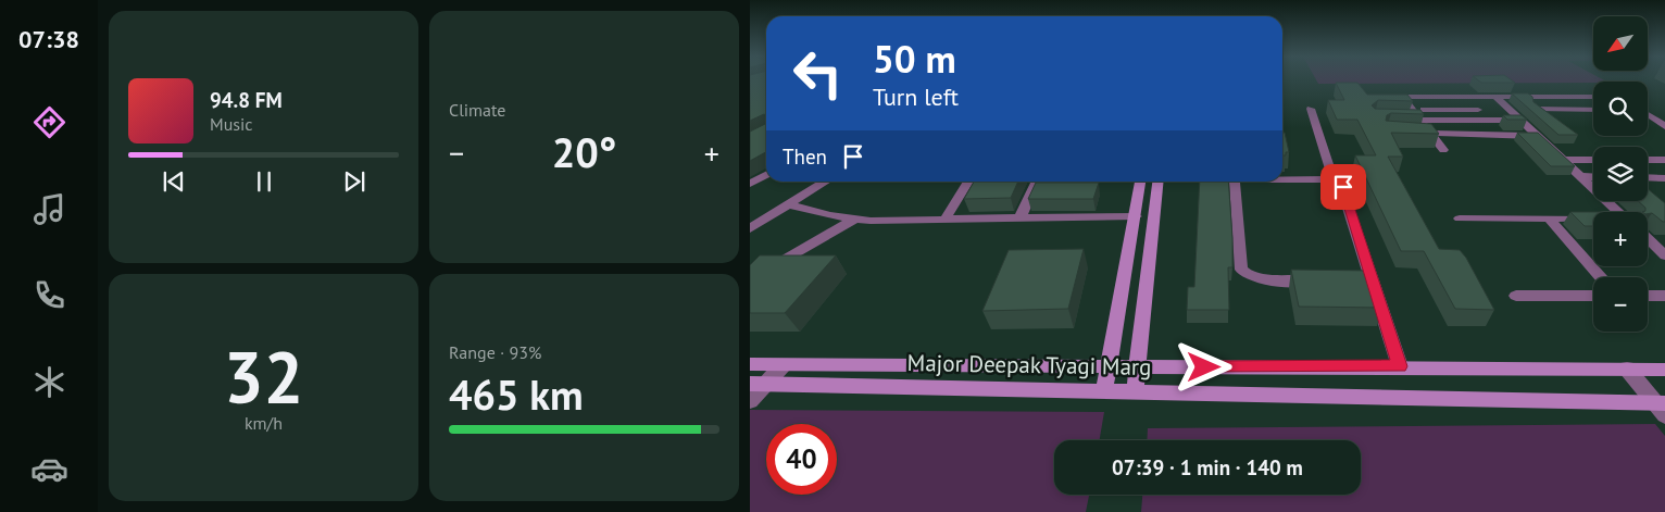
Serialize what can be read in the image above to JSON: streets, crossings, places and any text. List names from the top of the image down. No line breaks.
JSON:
{"streets":{"street":["Major Deepak Tyagi Marg"]},"north":"bottom left","page":{"tabs":"07:38","tile":["Climate",["32","km/h"],["Range · 93%","465 km"]],"map_buttons":["+","−"],"turn":["50 m","Turn left"],"song":["94.8 FM","Music"],"heat":["−","20°","+"],"then":"Then","limit":"40","trip":"07:39 · 1 min · 140 m"}}
